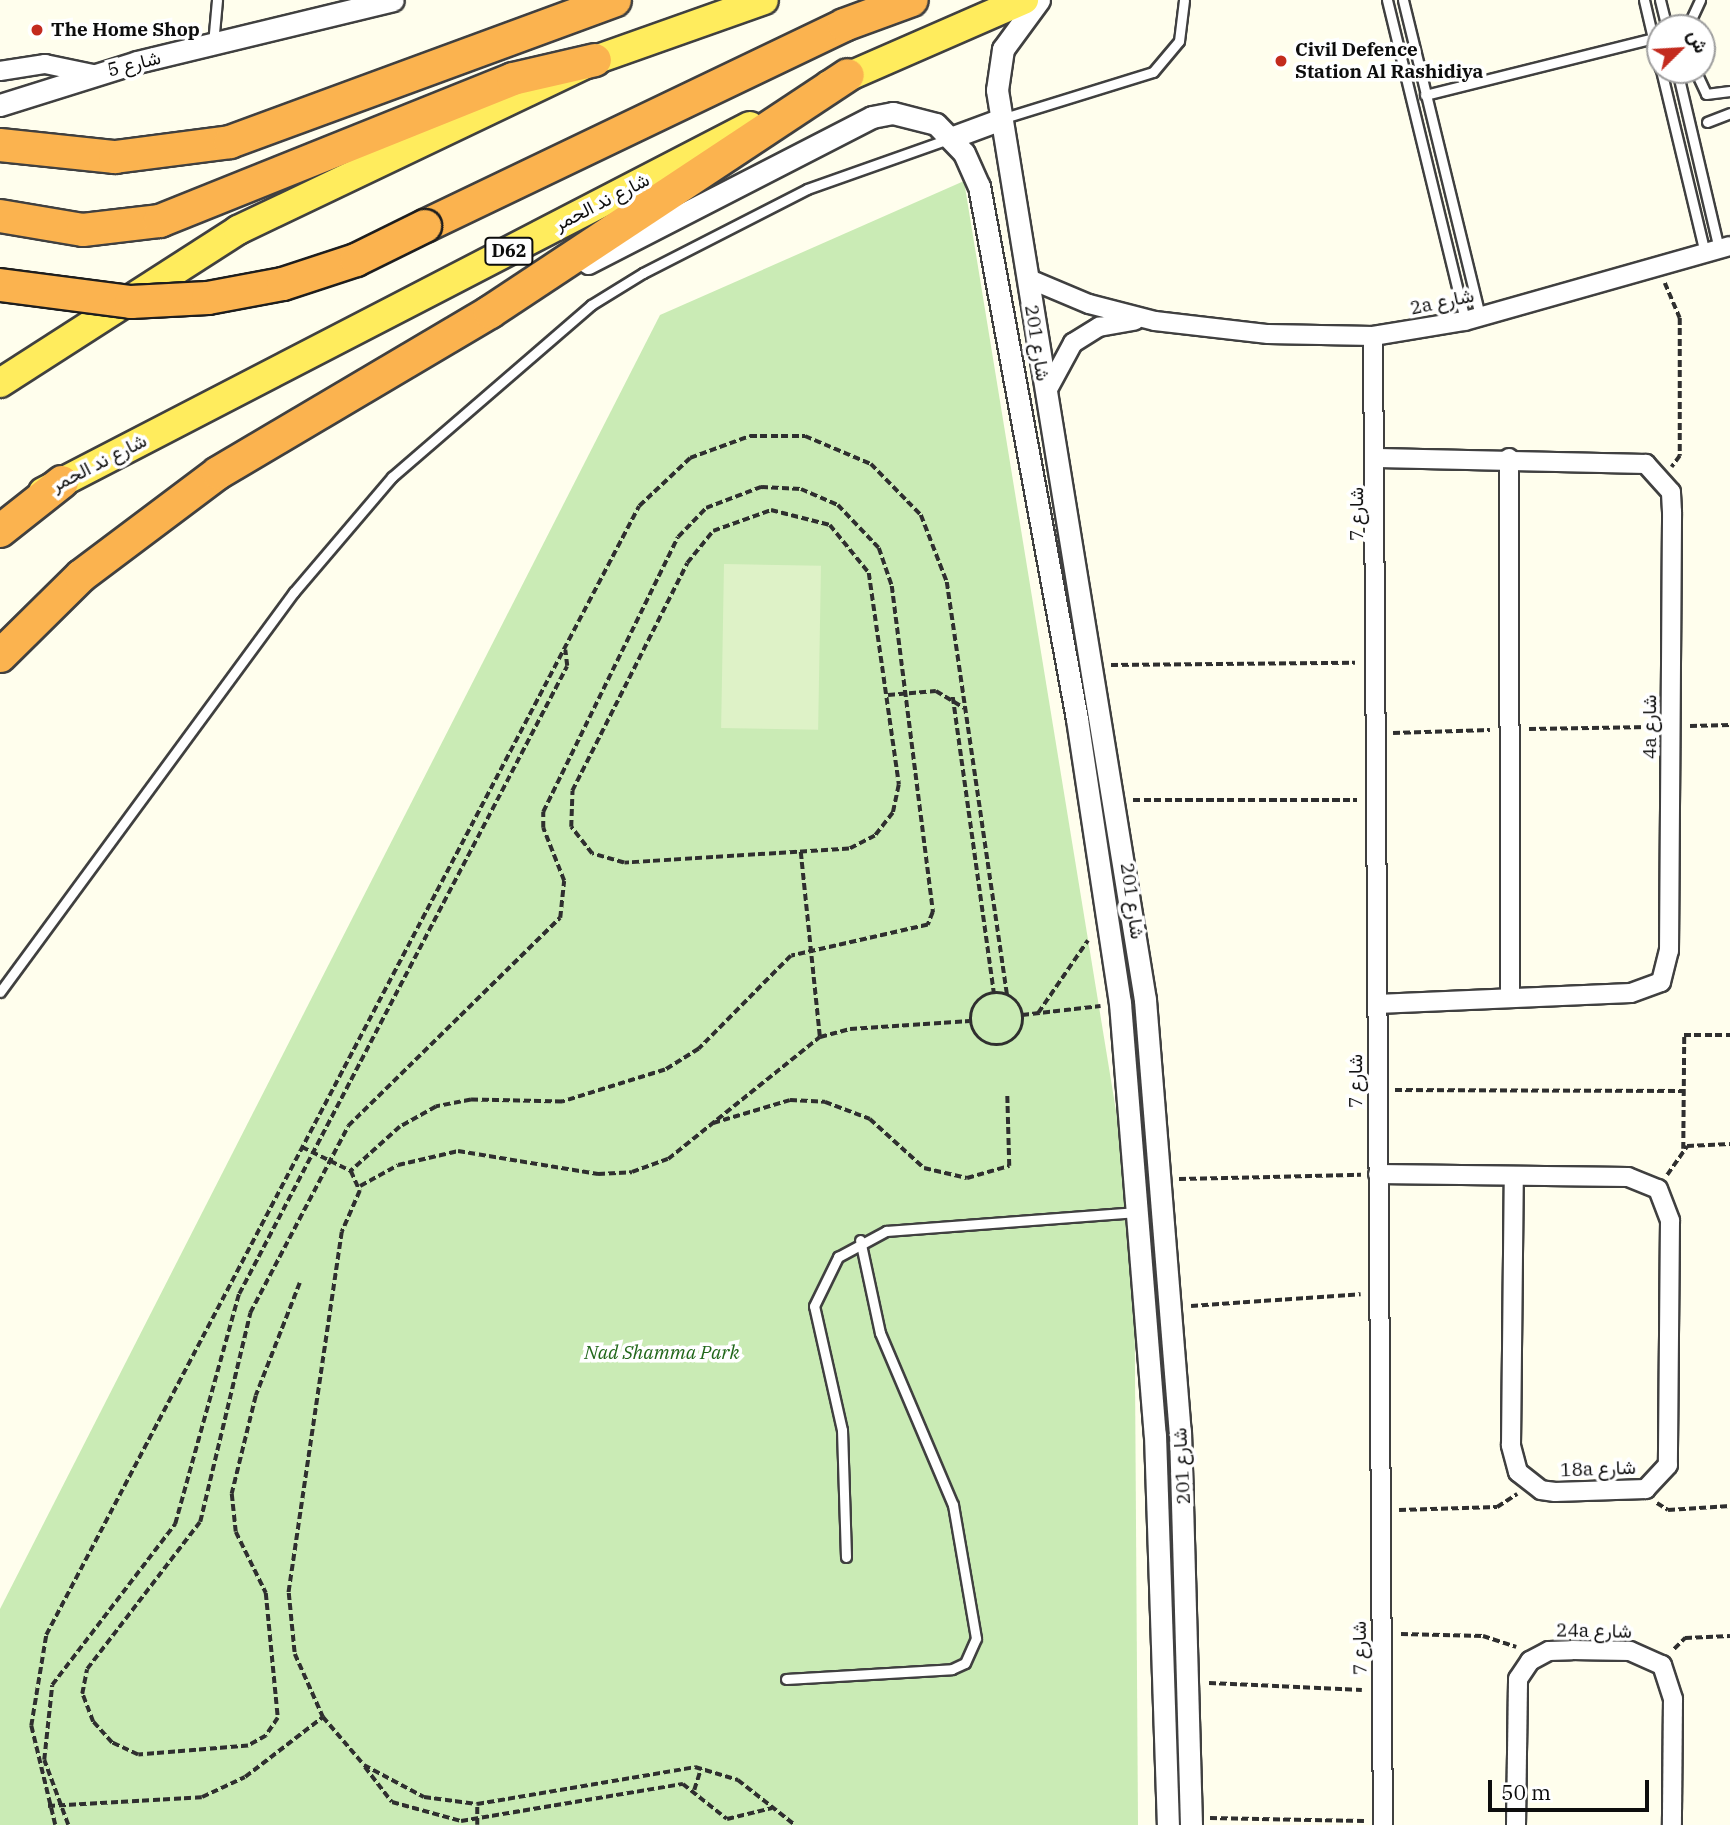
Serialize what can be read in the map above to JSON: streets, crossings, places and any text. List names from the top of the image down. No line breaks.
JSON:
{"streets":{"main road":["شارع ند الحمر","D62"],"street":["شارع 5","2a شارع","شارع 201","شارع 7","4a شارع","18a شارع","24a شارع"]},"crossings":[["2a شارع","شارع 201"],["2a شارع","شارع 7"],["شارع 7","4a شارع"]],"parks":["Nad Shamma Park"],"places":["The Home Shop","Civil Defence Station Al Rashidiya"],"scale_bar":"50 m","north":"top right"}
